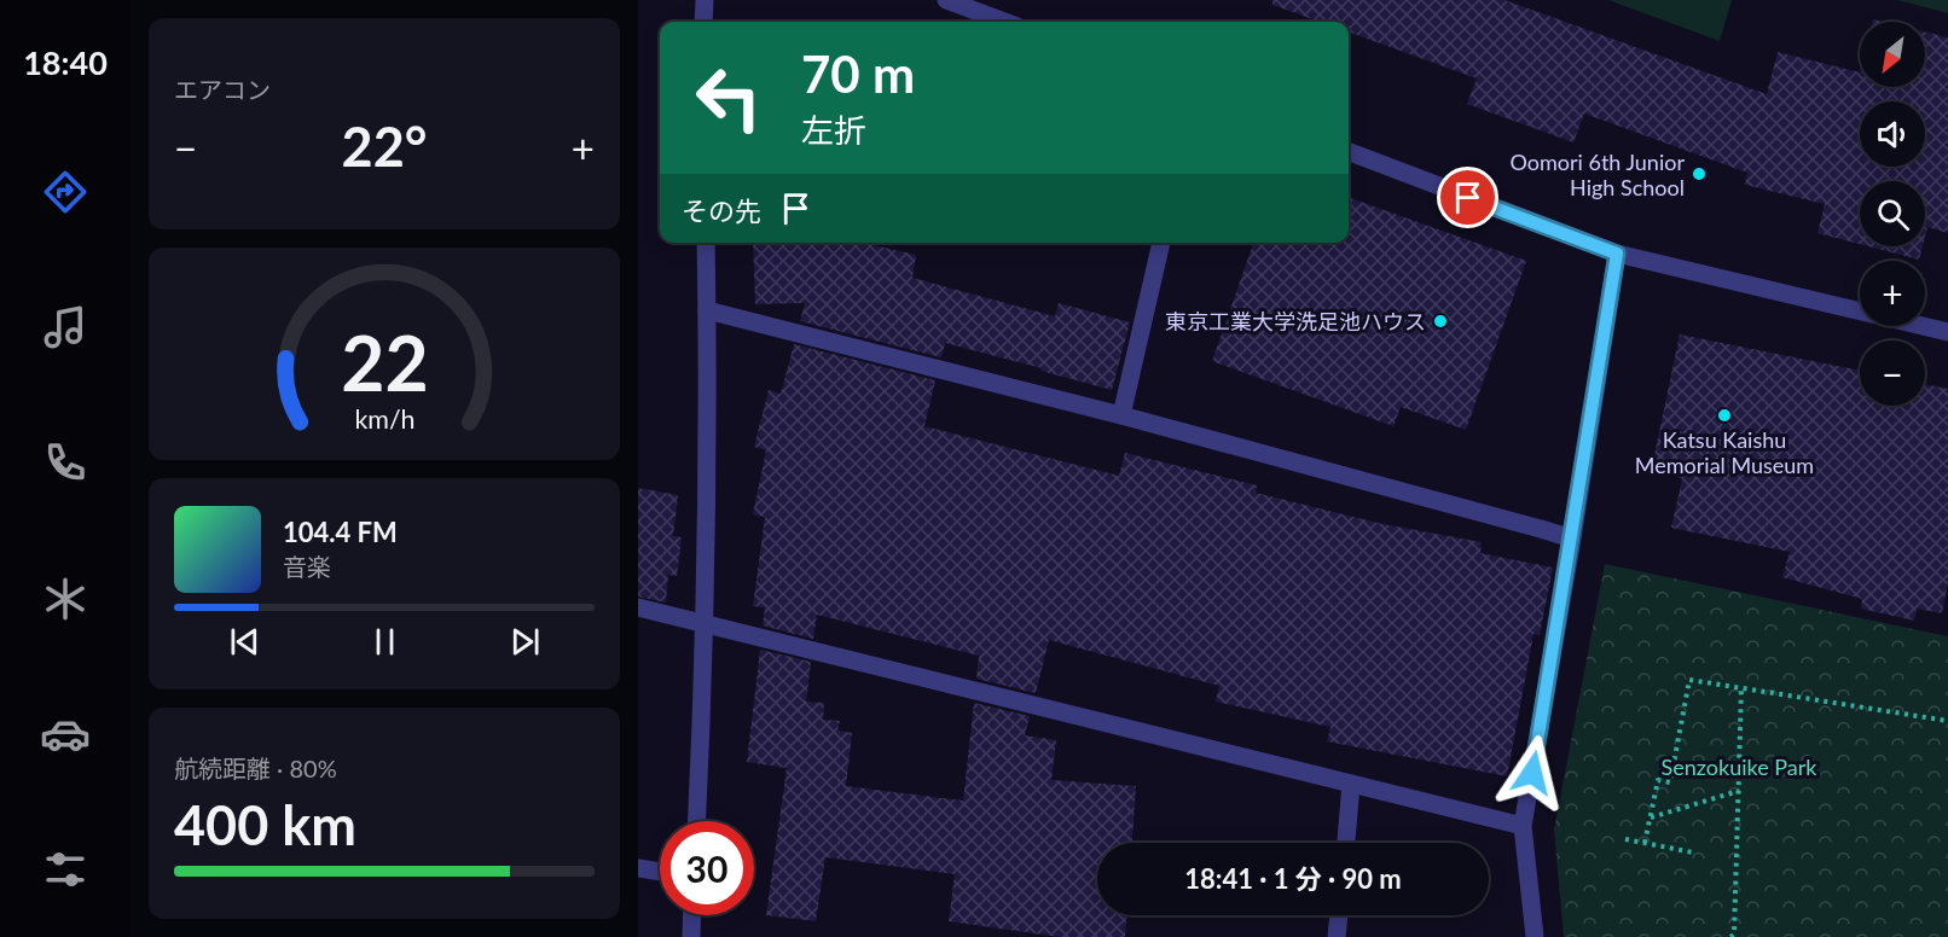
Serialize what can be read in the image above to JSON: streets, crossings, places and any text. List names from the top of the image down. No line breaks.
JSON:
{"parks":["Senzokuike Park"],"places":["Oomori 6th Junior High School","東京工業大学洗足池ハウス","Katsu Kaishu Memorial Museum"],"north":"bottom left","page":{"tabs":"18:40","tile":["エアコン",["航続距離 · 80%","400 km"]],"map_buttons":["+","−"],"turn":["70 m","左折"],"heat":["−","22°","+"],"then":"その先","song":["104.4 FM","音楽"],"limit":"30","trip":"18:41 · 1 分 · 90 m","gauge":["22","km/h"]}}
